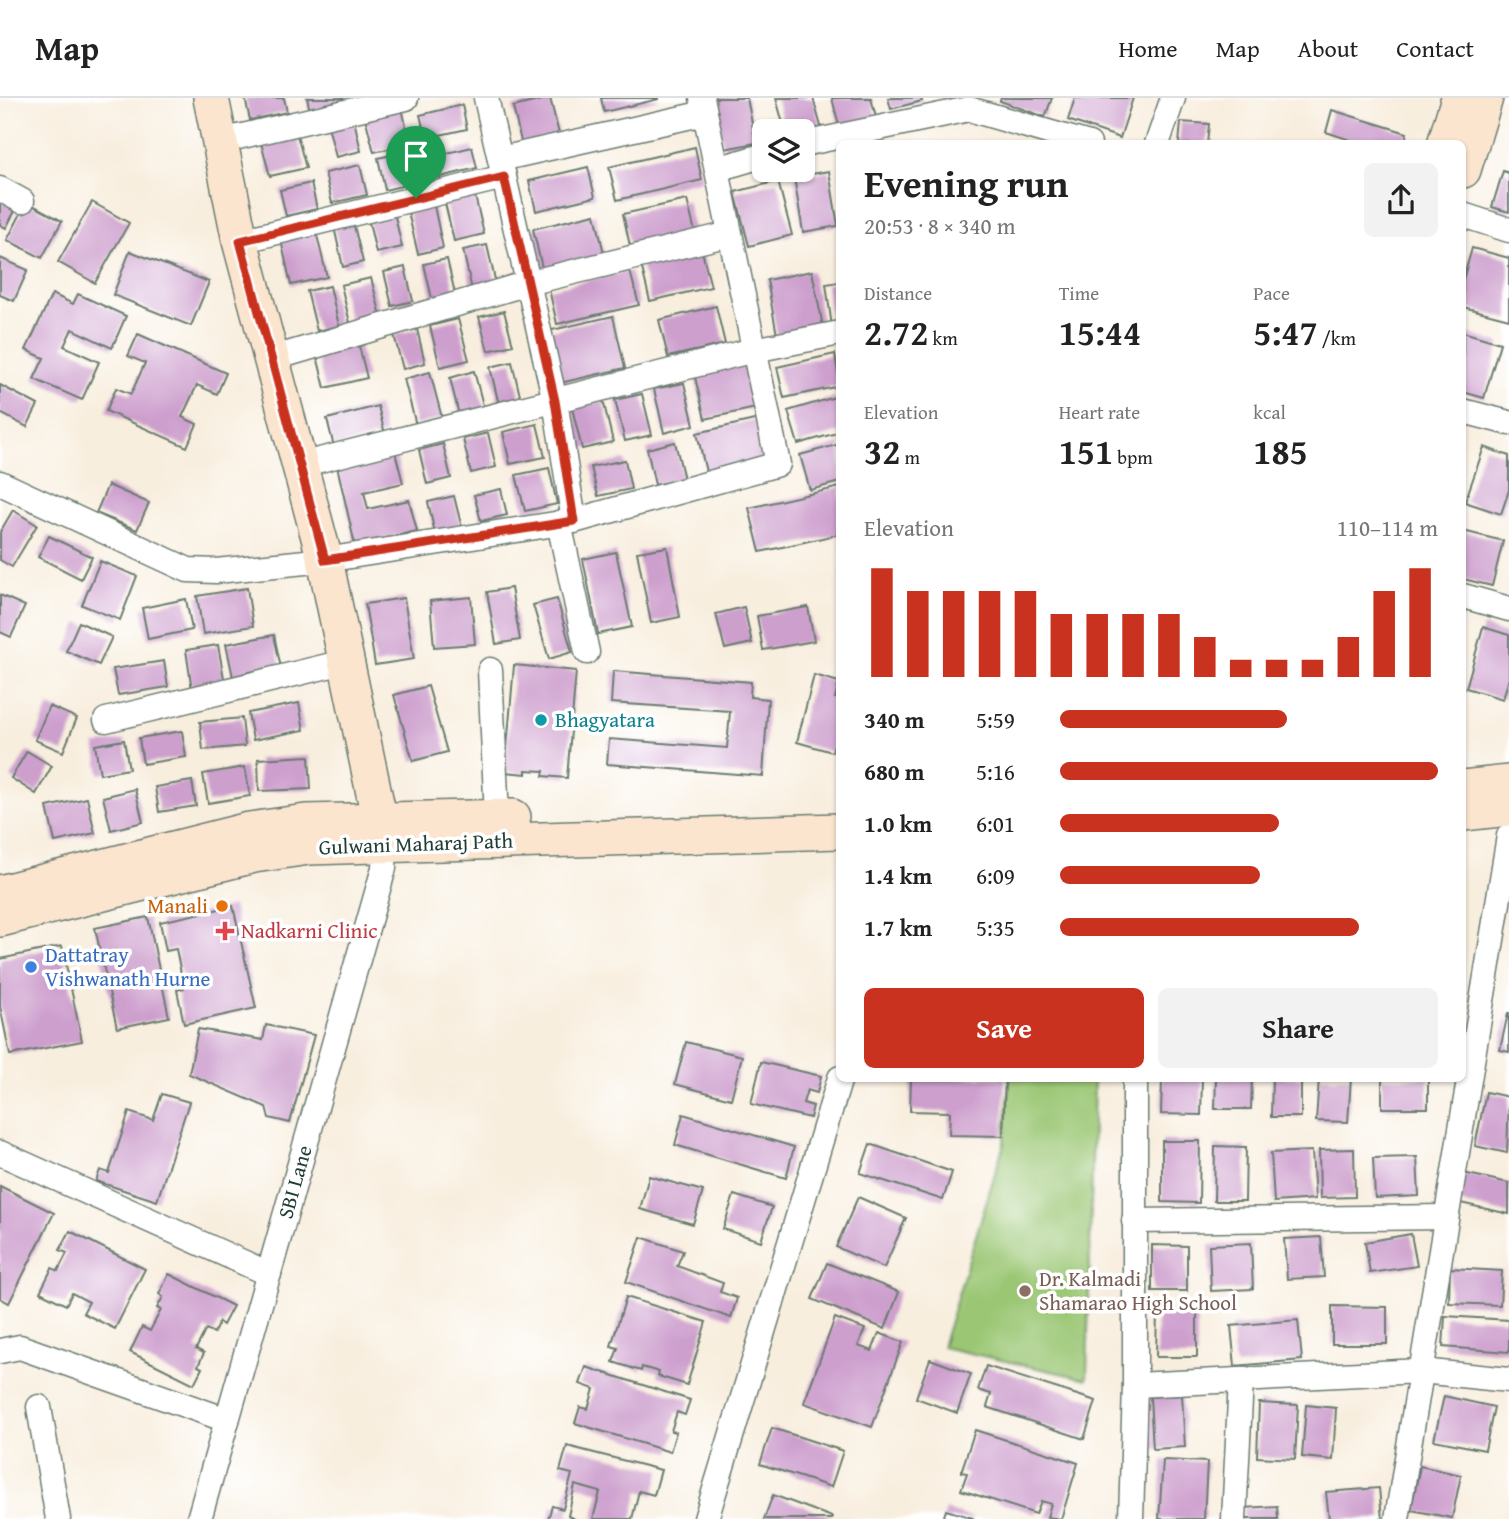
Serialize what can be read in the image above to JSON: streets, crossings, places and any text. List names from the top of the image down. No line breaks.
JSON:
{"streets":{"street":["Gulwani Maharaj Path","SBI Lane"]},"crossings":[["Gulwani Maharaj Path","SBI Lane"]],"places":{"other":["Bhagyatara","Manali","Dattatray Vishwanath Hurne","Dr. Kalmadi Shamarao High School"],"health":["Nadkarni Clinic"]},"page":{"header":"Map","nav":["Home","Map","About","Contact"],"heading":["Evening run","20:53 · 8 × 340 m"],"stats":[["Distance","2.72 km"],["Time","15:44"],["Pace","5:47 /km"],["Elevation","32 m"],["Heart rate","151 bpm"],["kcal","185"]],"chart":["Elevation","110–114 m"],"list":[{"name":"340 m","note":"5:59"},{"name":"680 m","note":"5:16"},{"name":"1.0 km","note":"6:01"},{"name":"1.4 km","note":"6:09"},{"name":"1.7 km","note":"5:35"}],"buttons":["Save","Share"]}}
